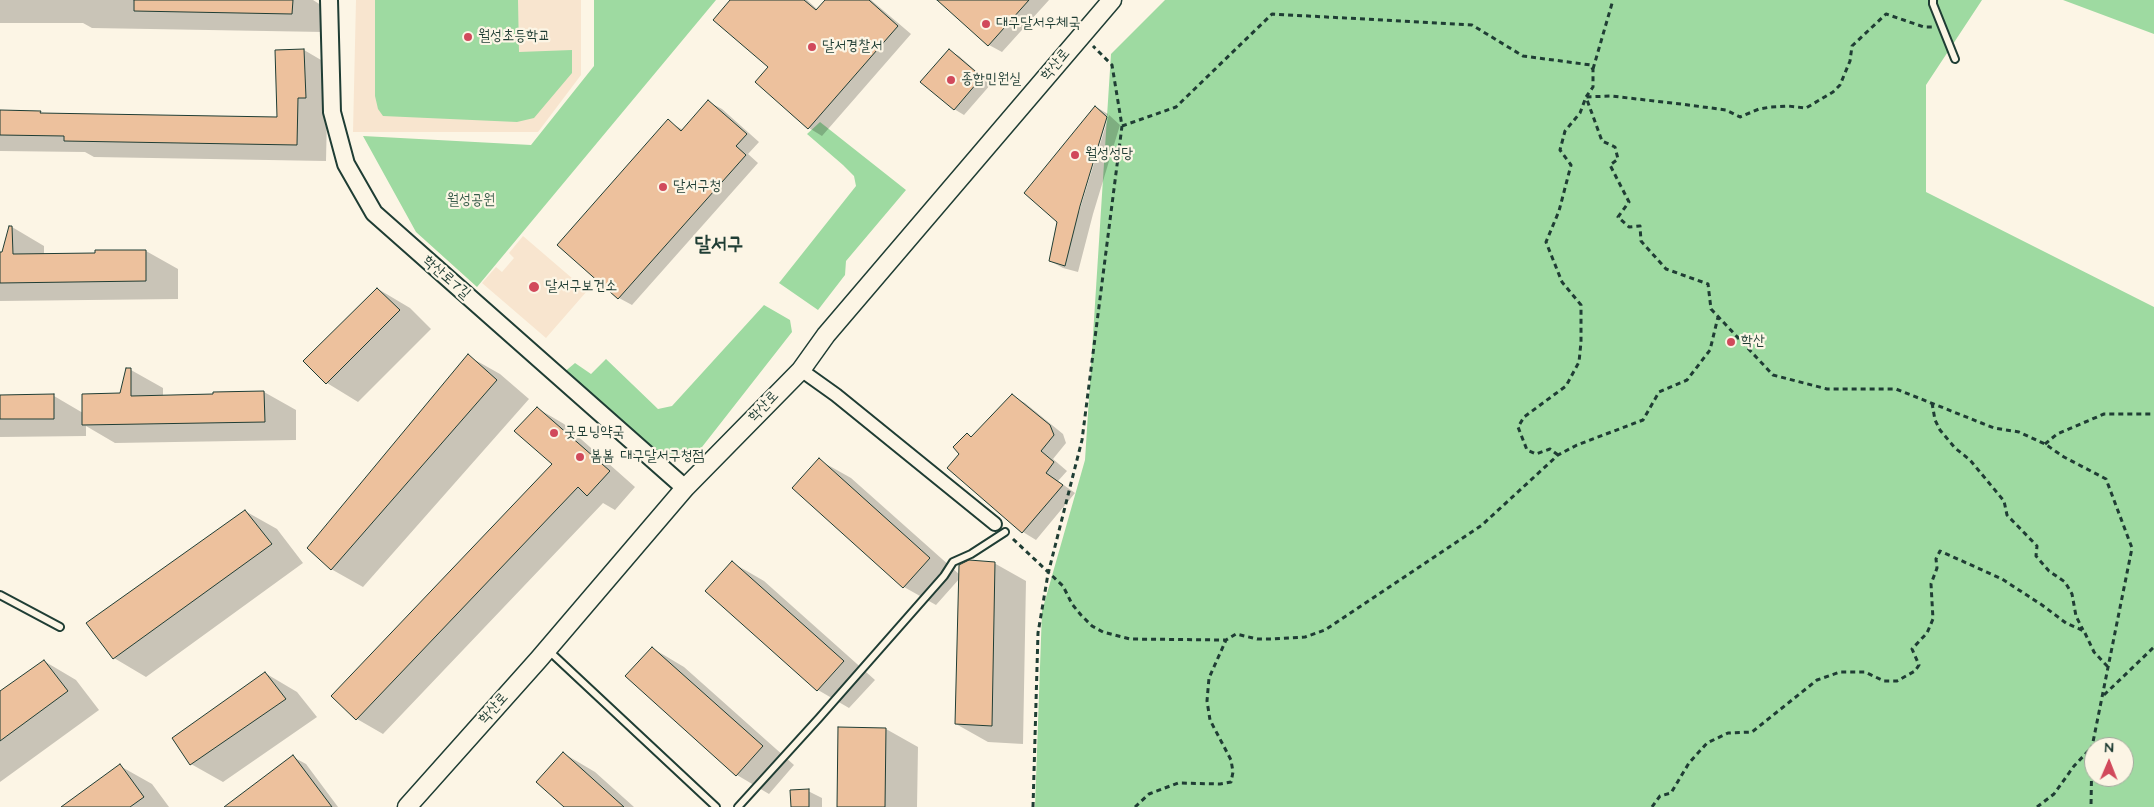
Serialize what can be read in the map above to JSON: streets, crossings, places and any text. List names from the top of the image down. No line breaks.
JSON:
{"streets":{"main road":["학산로"],"street":["학산로7길"]},"crossings":[["학산로","학산로7길"]],"districts":["달서구"],"parks":["월성공원"],"places":["대구달서우체국","월성초등학교","달서경찰서","종합민원실","월성성당","달서구청","달서구보건소","학산","굿모닝약국","봄봄 대구달서구청점"],"north":"top"}
